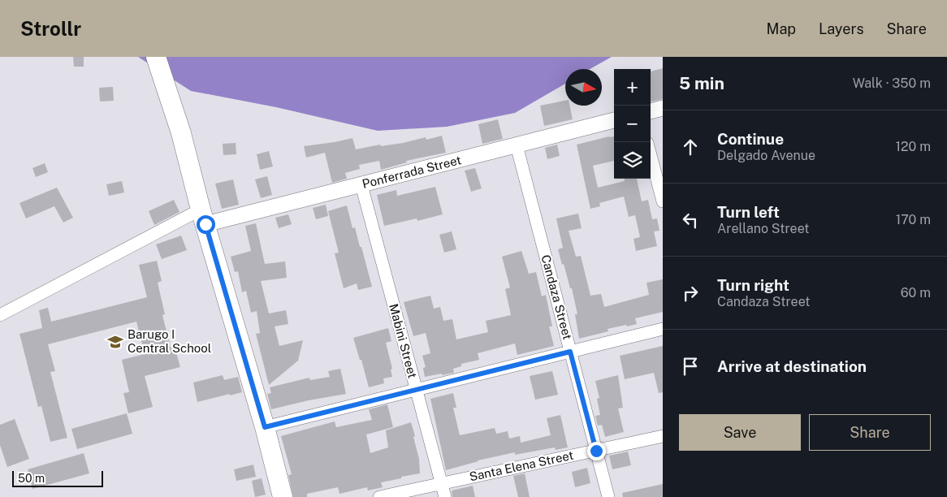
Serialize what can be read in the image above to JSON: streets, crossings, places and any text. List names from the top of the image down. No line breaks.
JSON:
{"streets":{"street":["Ponferrada Street","Candaza Street","Mabini Street","Santa Elena Street"]},"crossings":[["Ponferrada Street","Candaza Street"],["Ponferrada Street","Mabini Street"],["Candaza Street","Santa Elena Street"],["Mabini Street","Santa Elena Street"]],"places":{"school or university":["Barugo I Central School"]},"scale_bar":"50 m","north":"right","page":{"header":"Strollr","nav":["Map","Layers","Share"],"heading":["5 min","Walk · 350 m"],"map_buttons":["+","−"],"list":[["Continue","Delgado Avenue","120 m"],["Turn left","Arellano Street","170 m"],["Turn right","Candaza Street","60 m"],"Arrive at destination"],"buttons":["Save","Share"],"scale":"50 m"}}
